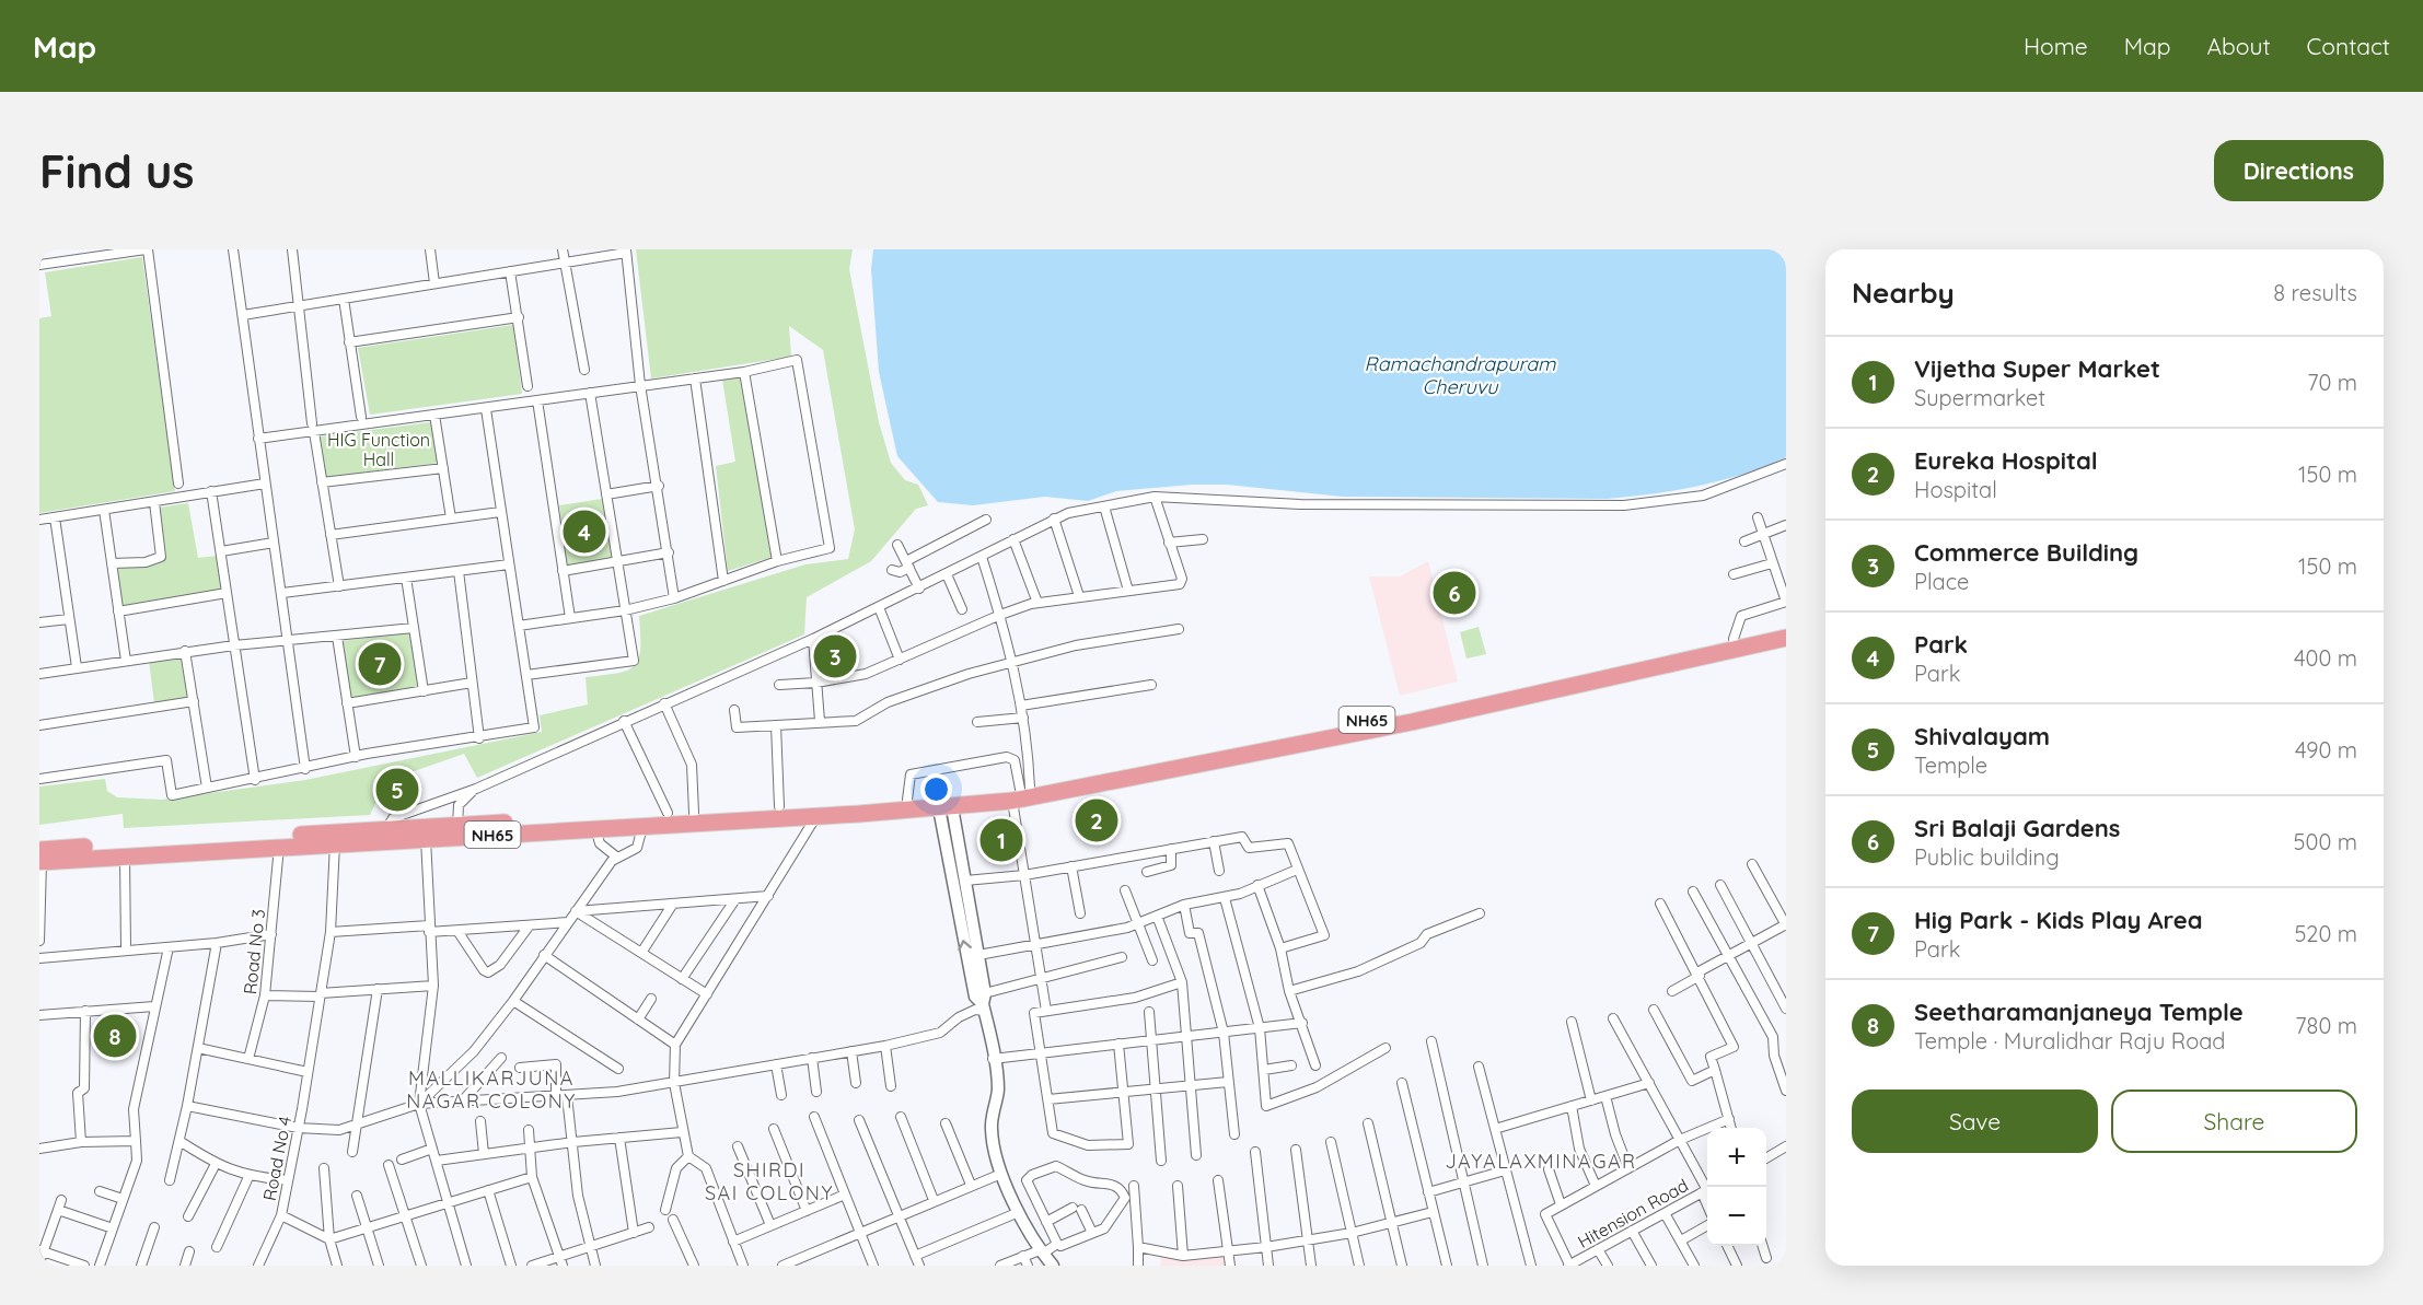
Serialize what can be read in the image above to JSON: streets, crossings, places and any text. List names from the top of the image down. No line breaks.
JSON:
{"streets":{"highway":["NH65"],"street":["Road No 3","Road No 4","Hitension Road"]},"crossings":[["NH65","Road No 3"],["NH65","Road No 4"]],"districts":["MALLIKARJUNA NAGAR COLONY","JAYALAXMINAGAR","SHIRDI SAI COLONY"],"water":["Ramachandrapuram Cheruvu"],"parks":["HIG Function Hall"],"page":{"header":"Map","nav":["Home","Map","About","Contact"],"buttons":["Directions",["Save","Share"]],"title":"Find us","heading":["Nearby","8 results"],"list":[{"mark":"1","name":"Vijetha Super Market","note":"Supermarket","value":"70 m"},{"mark":"2","name":"Eureka Hospital","note":"Hospital","value":"150 m"},{"mark":"3","name":"Commerce Building","note":"Place","value":"150 m"},{"mark":"4","name":"Park","note":"Park","value":"400 m"},{"mark":"5","name":"Shivalayam","note":"Temple","value":"490 m"},{"mark":"6","name":"Sri Balaji Gardens","note":"Public building","value":"500 m"},{"mark":"7","name":"Hig Park - Kids Play Area","note":"Park","value":"520 m"},{"mark":"8","name":"Seetharamanjaneya Temple","note":"Temple · Muralidhar Raju Road","value":"780 m"}],"pins":["4","6","3","7","5","2","1","8"],"map_buttons":["+","−"]}}
